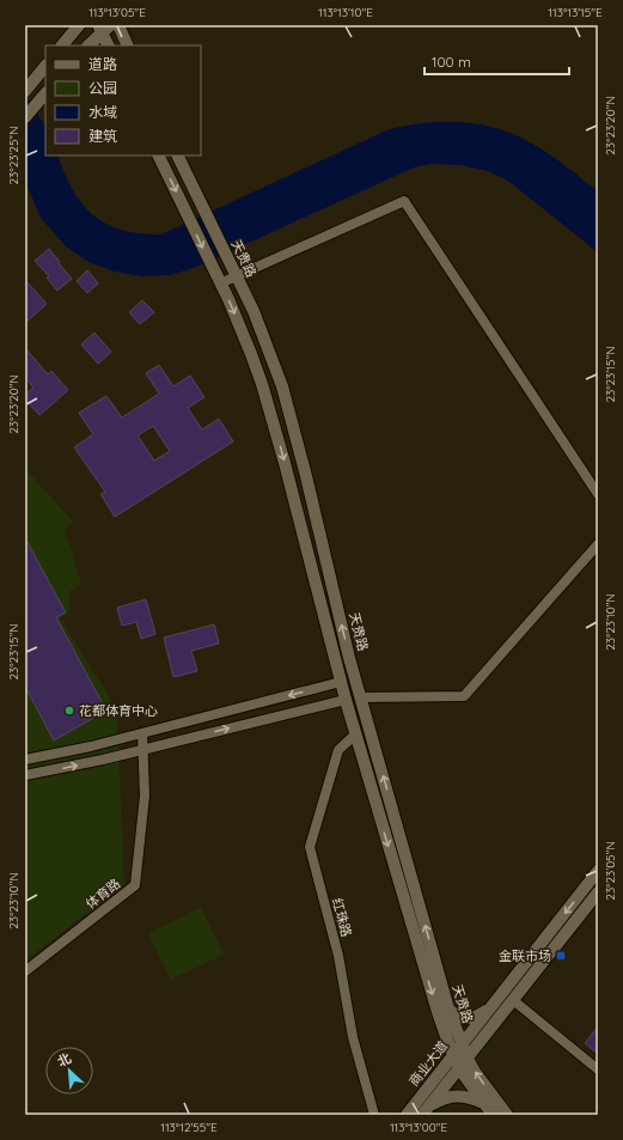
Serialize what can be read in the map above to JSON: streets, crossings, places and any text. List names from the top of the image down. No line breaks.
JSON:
{"streets":{"main road":["天贵路","商业大道"],"street":["体育路","红珠路"]},"crossings":[["天贵路","红珠路"],["天贵路","商业大道"]],"places":{"other":["花都体育中心"],"transit":["金联市场"]},"legend":["道路","公园","水域","建筑"],"scale_bar":"100 m","north":"top left","coordinates":["113°13'05\"E","113°13'10\"E","113°13'15\"E","23°23'20\"N","23°23'25\"N","23°23'15\"N","23°23'10\"N","23°23'05\"N","113°12'55\"E","113°13'00\"E"]}
